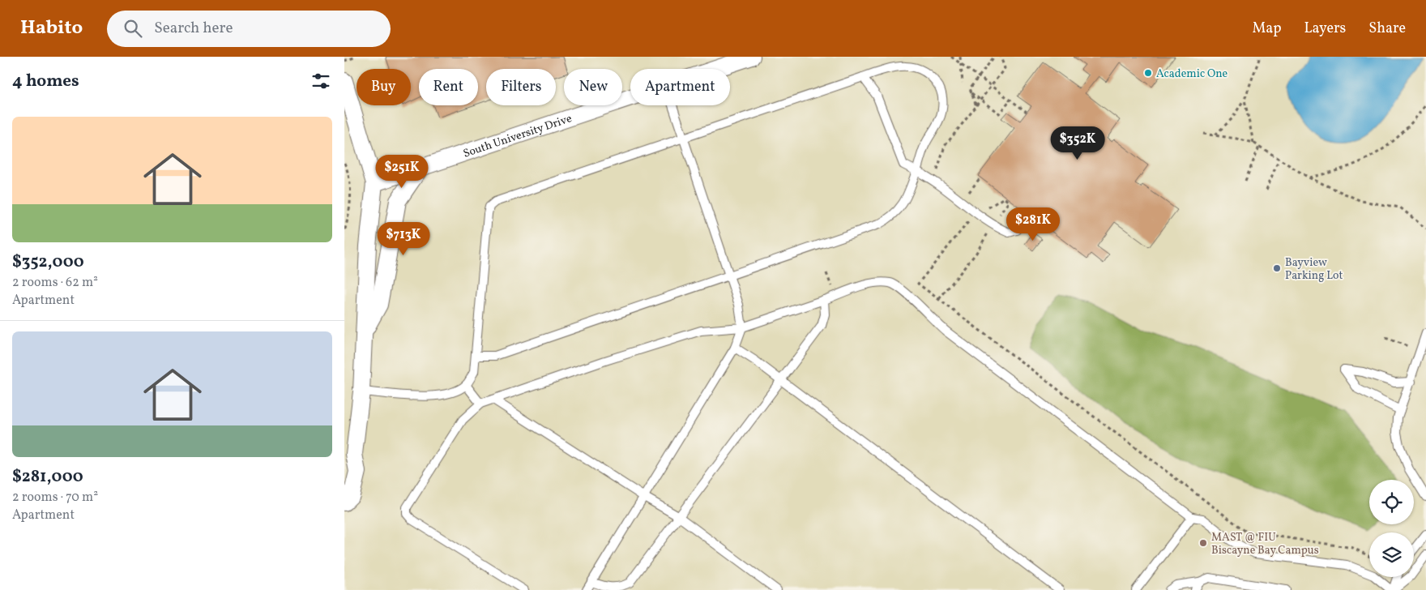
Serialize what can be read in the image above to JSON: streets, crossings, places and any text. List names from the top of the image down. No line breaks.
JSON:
{"streets":{"street":["South University Drive"]},"places":["Academic One","Bayview Parking Lot","MAST @ FIU Biscayne Bay Campus"],"page":{"header":"Habito","search":"Search here","nav":["Map","Layers","Share"],"heading":"4 homes","chip":["Buy","Rent","Filters","New","Apartment"],"list":[{"name":"$352,000","note":"2 rooms · 62 m² · Apartment"},{"name":"$281,000","note":"2 rooms · 70 m² · Apartment"}],"price":["$352K","$251K","$281K","$713K"]}}
